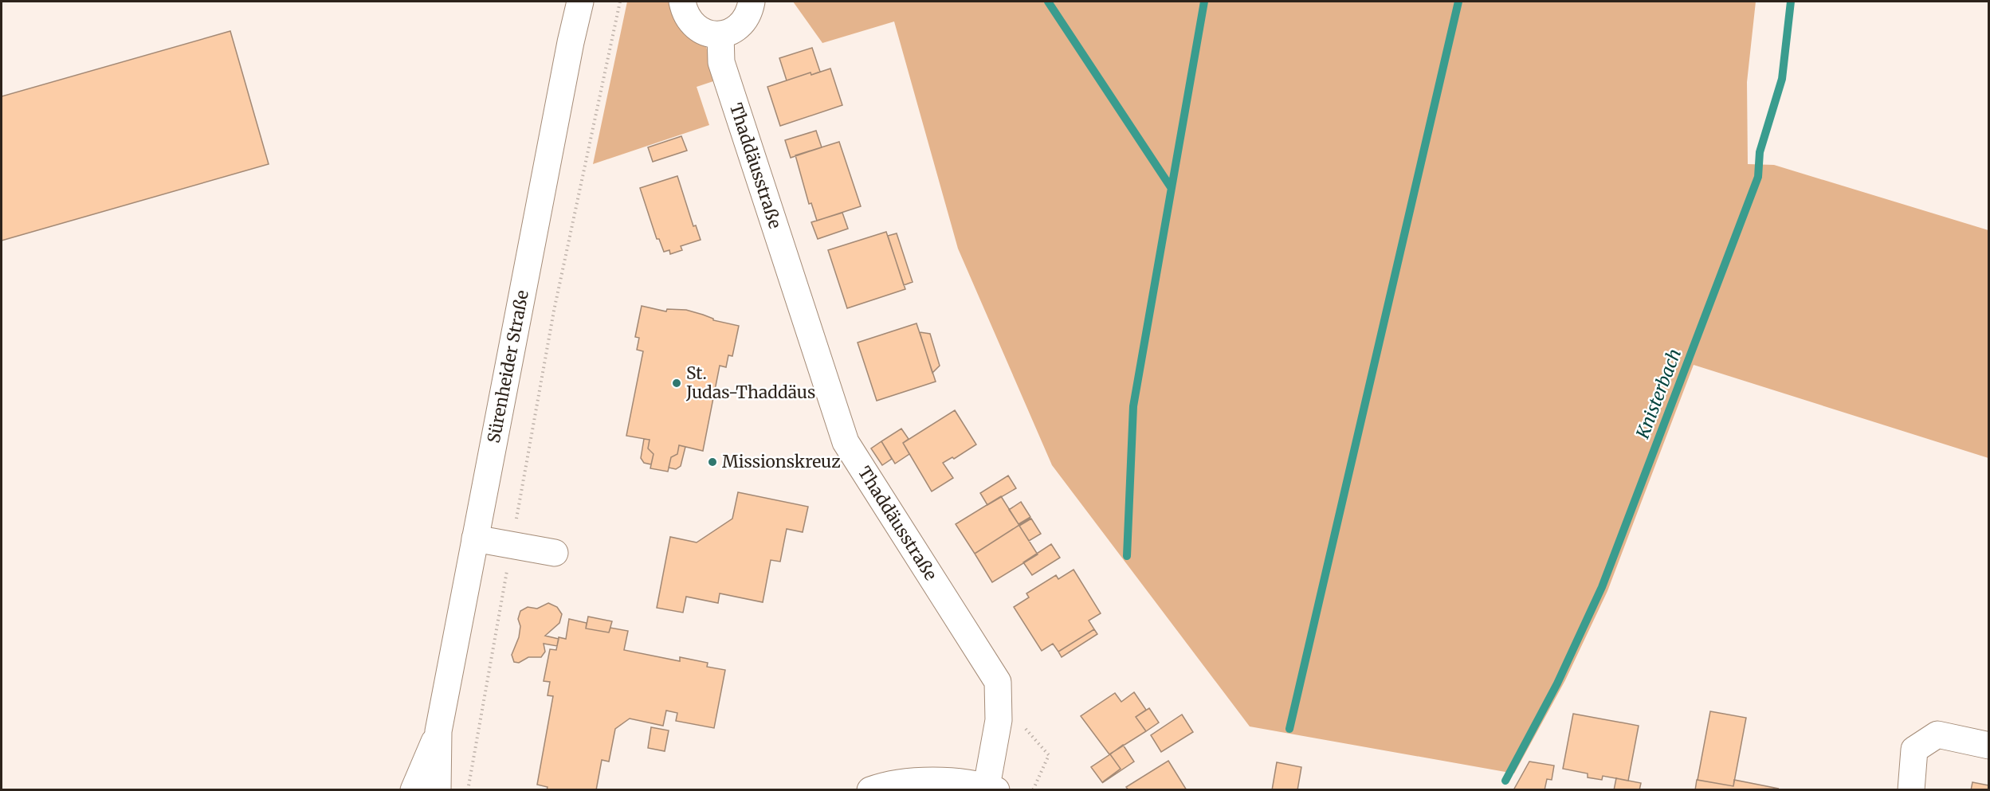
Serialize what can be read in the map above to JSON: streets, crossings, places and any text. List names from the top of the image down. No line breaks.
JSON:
{"streets":{"street":["Thaddäusstraße","Sürenheider Straße"]},"water":["Knisterbach"],"places":["St. Judas-Thaddäus","Missionskreuz"]}
